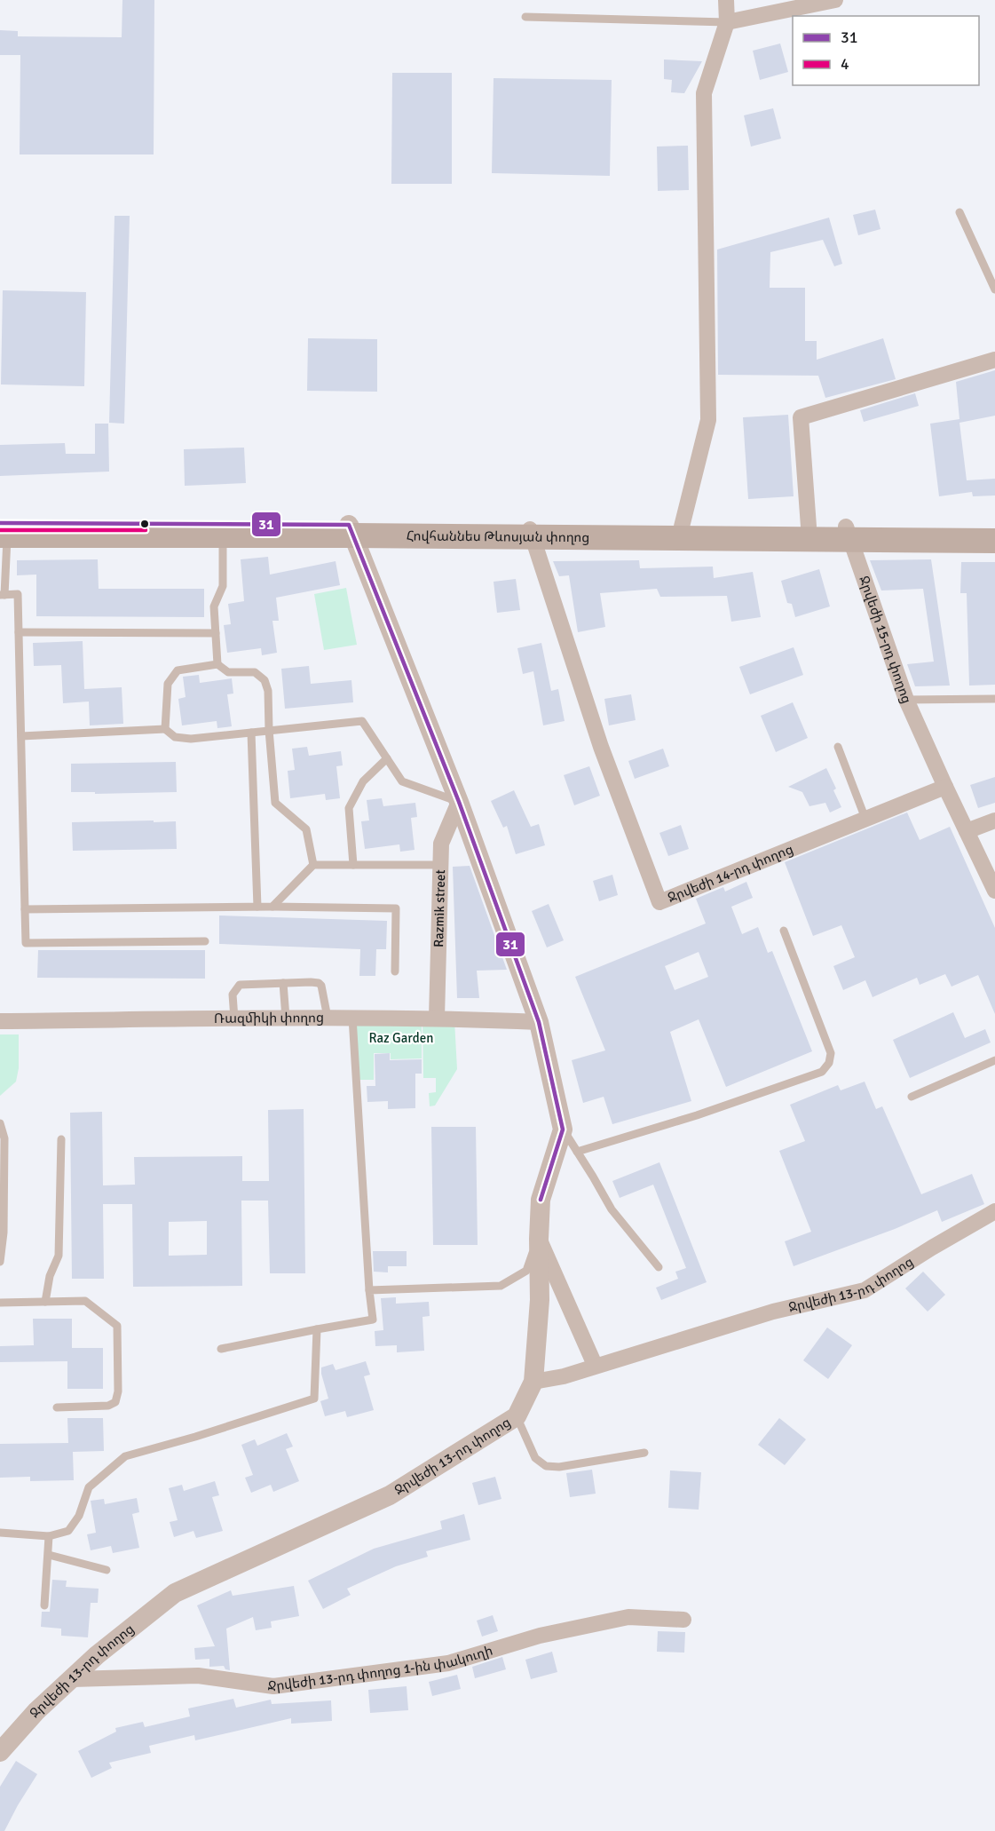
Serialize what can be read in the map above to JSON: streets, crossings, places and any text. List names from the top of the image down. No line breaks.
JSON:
{"streets":{"main road":["Հովհաննես Թևոսյան փողոց"],"street":["Ջրվեժի 15-րդ փողոց","Ջրվեժի 14-րդ փողոց","Razmik street","Ռազմիկի փողոց","Ջրվեժի 13-րդ փողոց","Ջրվեժի 13-րդ փողոց 1-ին փակուղի"]},"crossings":[["Հովհաննես Թևոսյան փողոց","Ջրվեժի 15-րդ փողոց"],["Հովհաննես Թևոսյան փողոց","Ջրվեժի 14-րդ փողոց"],["Razmik street","Ռազմիկի փողոց"],["Ջրվեժի 13-րդ փողոց","Ջրվեժի 13-րդ փողոց 1-ին փակուղի"]],"parks":["Raz Garden"],"lines":["transit line 31","transit line 4"],"legend":["31","4"]}
